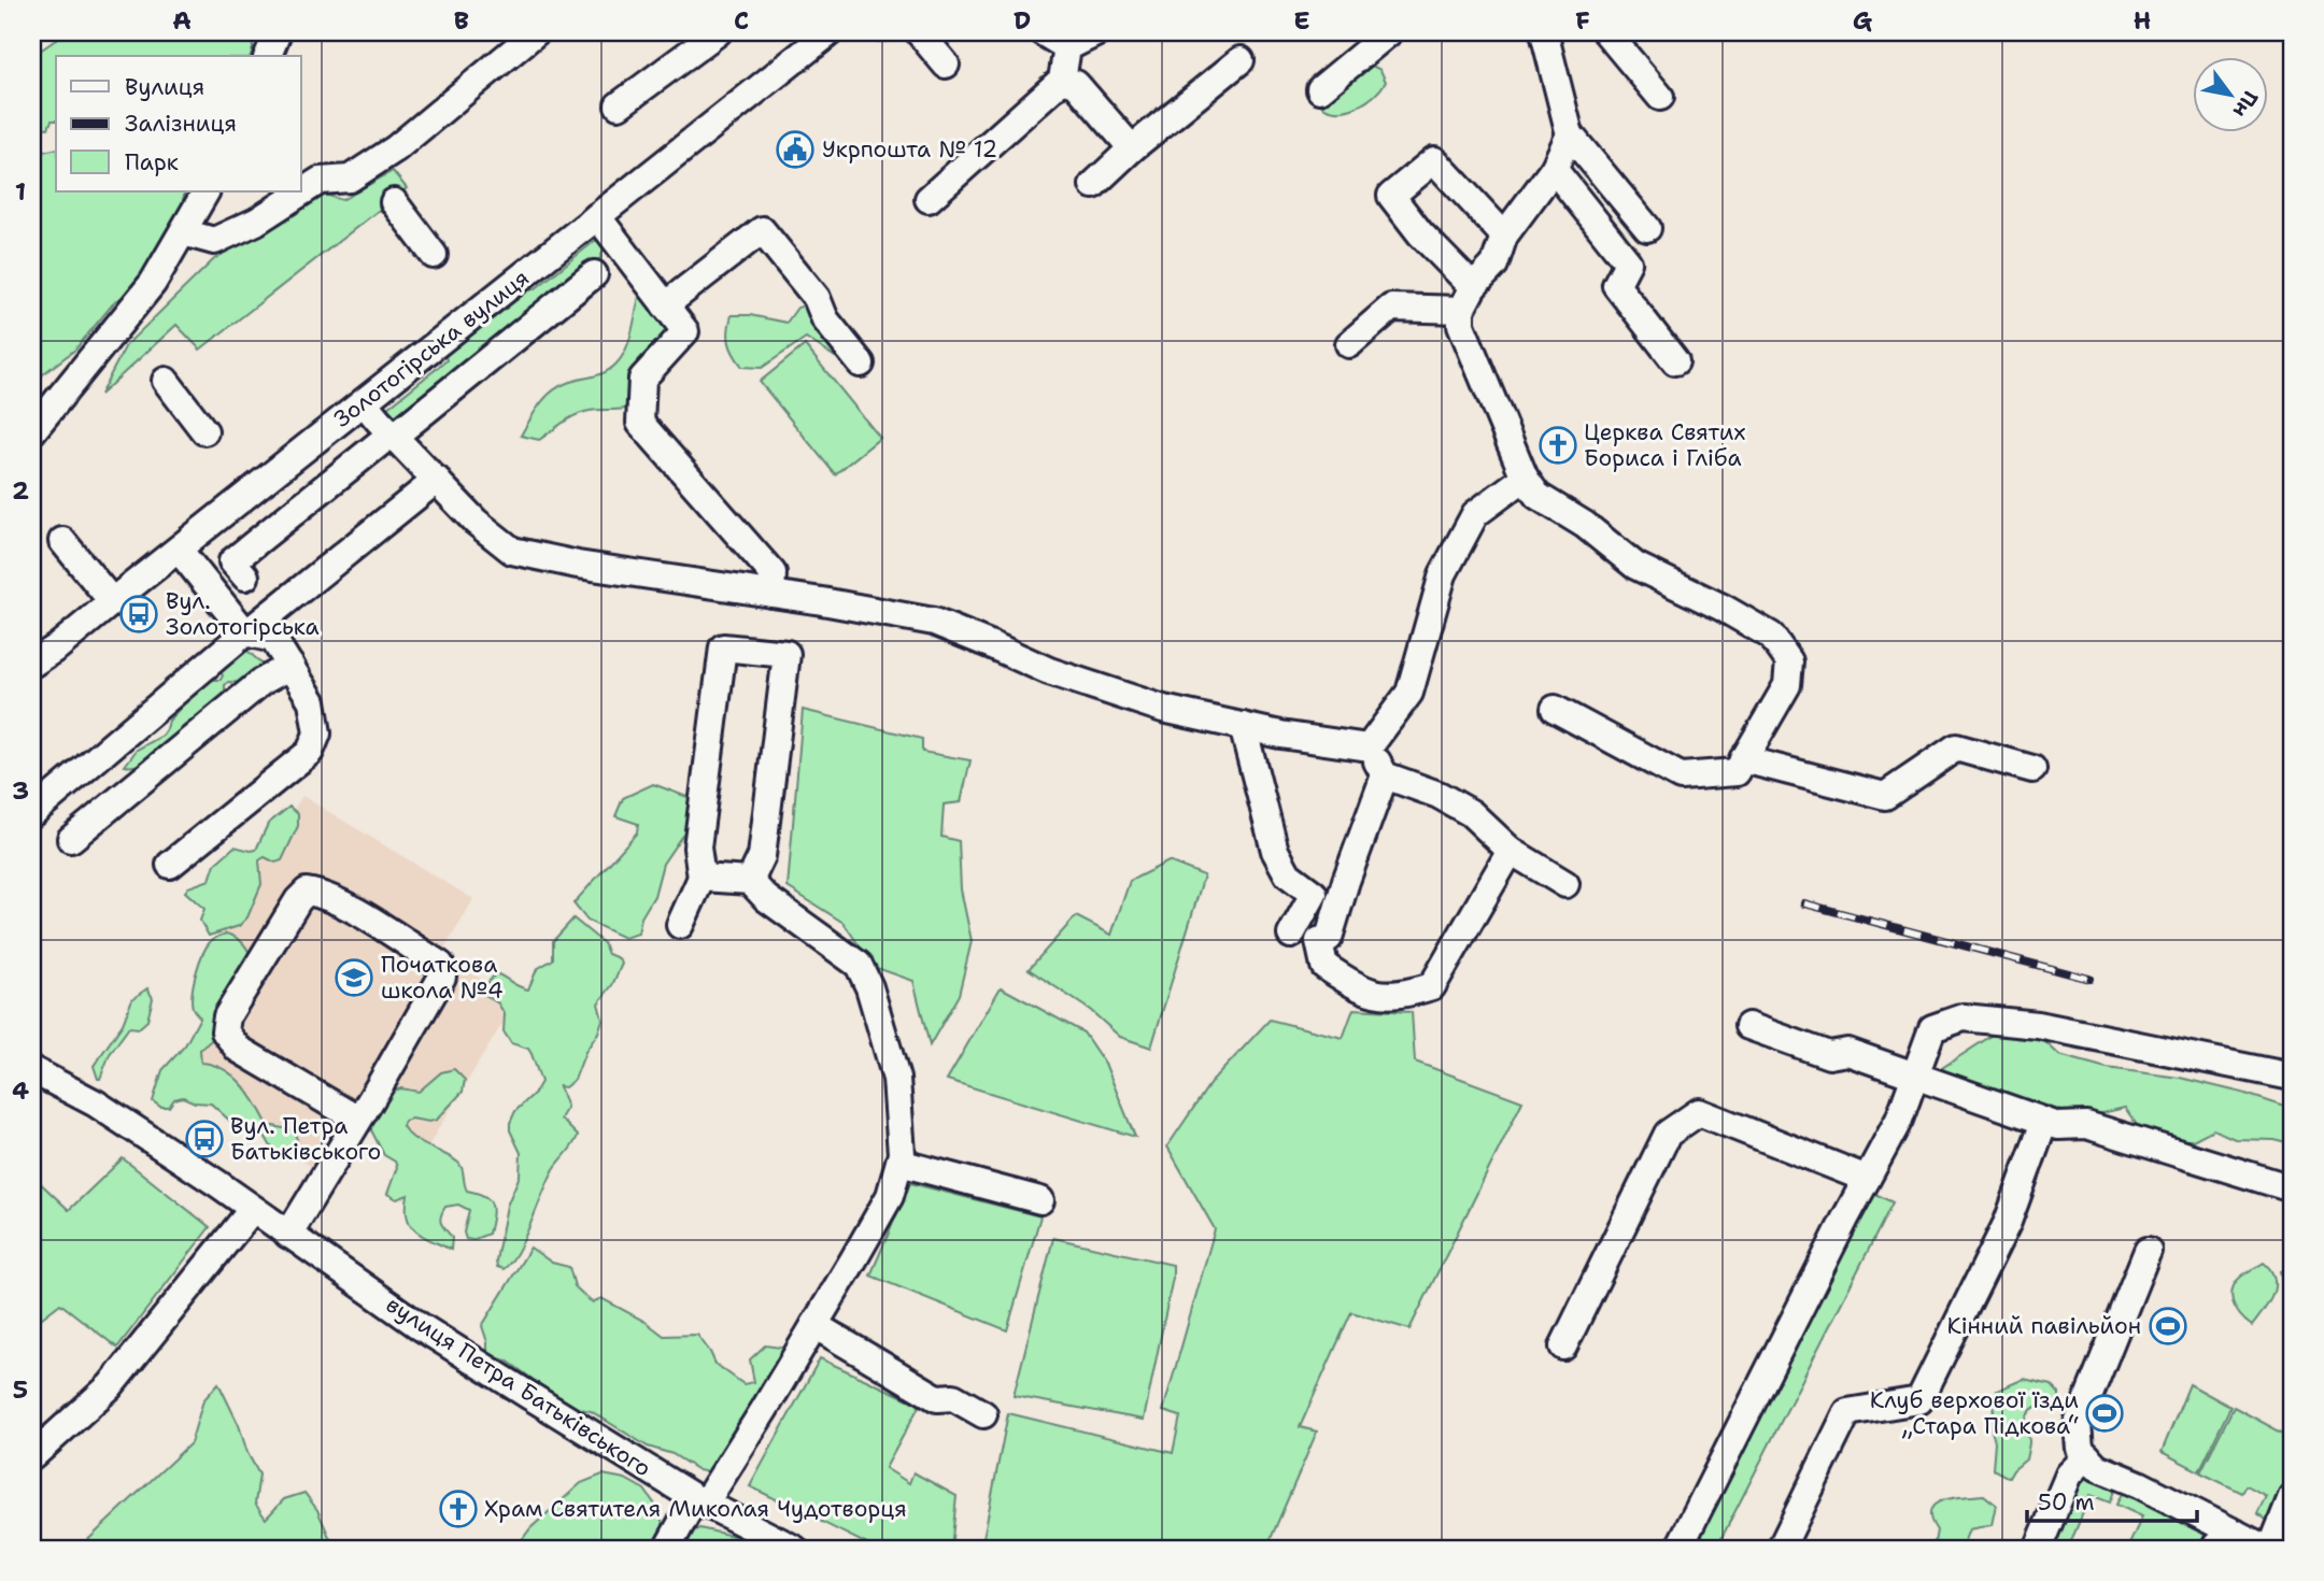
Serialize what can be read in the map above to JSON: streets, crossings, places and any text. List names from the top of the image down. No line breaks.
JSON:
{"streets":{"street":["Золотогірська вулиця","вулиця Петра Батьківського"]},"places":{"public building":["Укрпошта № 12"],"church":["Церква Святих Бориса і Гліба","Храм Святителя Миколая Чудотворця"],"bus stop":["Вул. Золотогірська","Вул. Петра Батьківського"],"school or university":["Початкова школа №4"],"sports":["Кінний павільйон","Клуб верхової їзди „Стара Підкова“"]},"legend":["Вулиця","Залізниця","Парк"],"scale_bar":"50 m","north":"bottom right","grid":{"columns":["A","B","C","D","E","F","G","H"],"rows":["1","2","3","4","5"]}}
